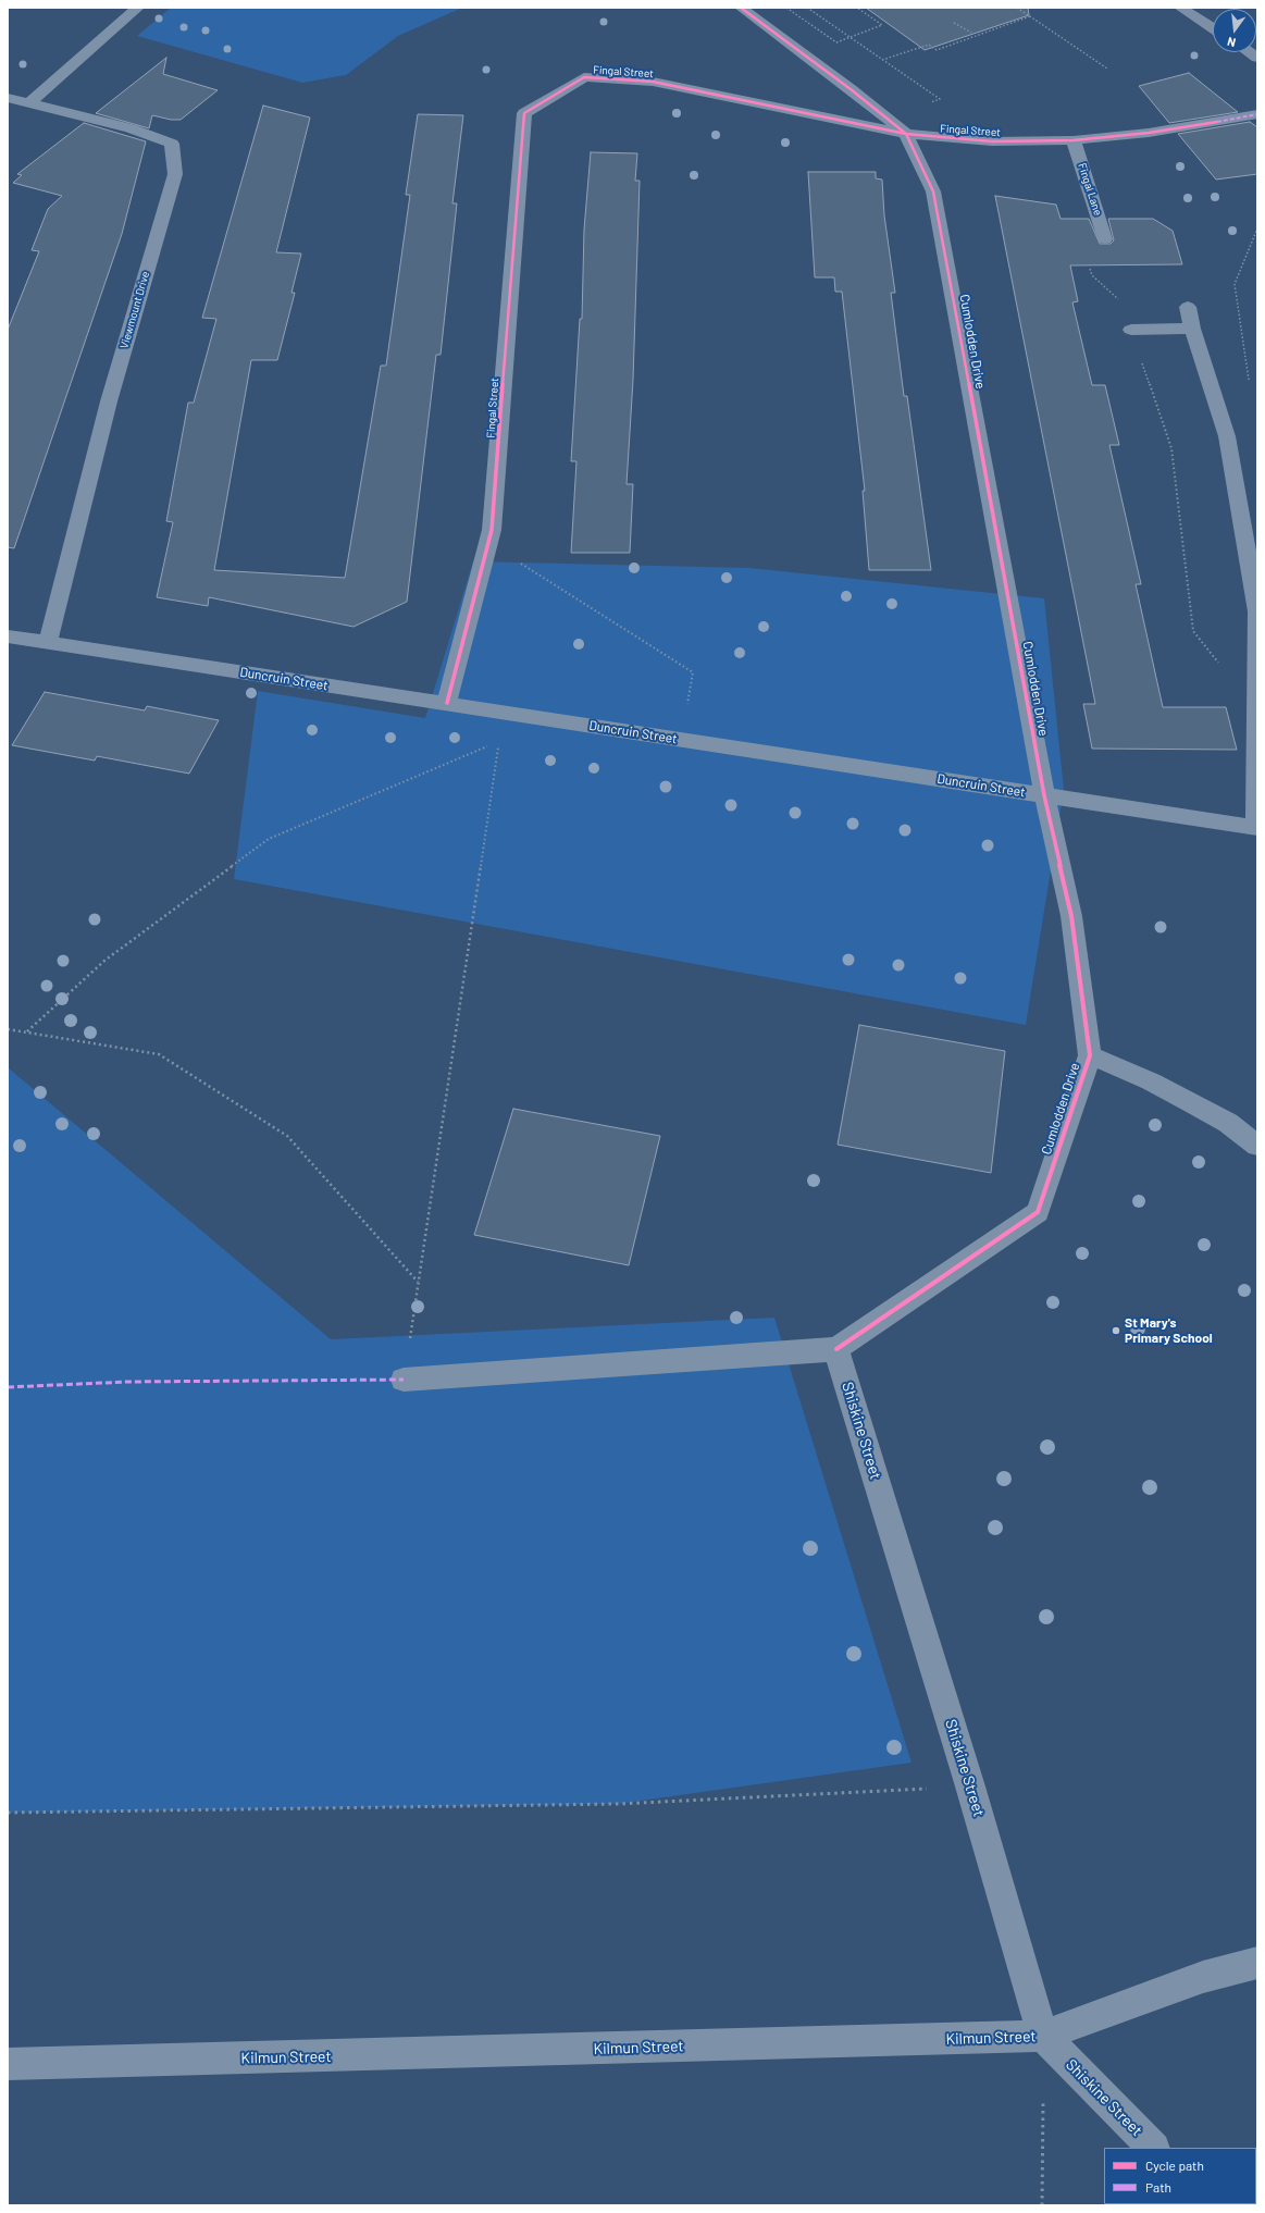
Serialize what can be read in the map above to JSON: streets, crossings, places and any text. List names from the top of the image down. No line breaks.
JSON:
{"streets":{"street":["Fingal Street","Fingal Lane","Viewmount Drive","Cumlodden Drive","Duncruin Street","Shiskine Street","Kilmun Street"]},"crossings":[["Fingal Street","Fingal Lane"],["Fingal Street","Cumlodden Drive"],["Fingal Street","Duncruin Street"],["Viewmount Drive","Duncruin Street"],["Cumlodden Drive","Duncruin Street"],["Cumlodden Drive","Shiskine Street"],["Shiskine Street","Kilmun Street"]],"places":["St Mary's Primary School"],"legend":["Cycle path","Path"],"north":"bottom"}
